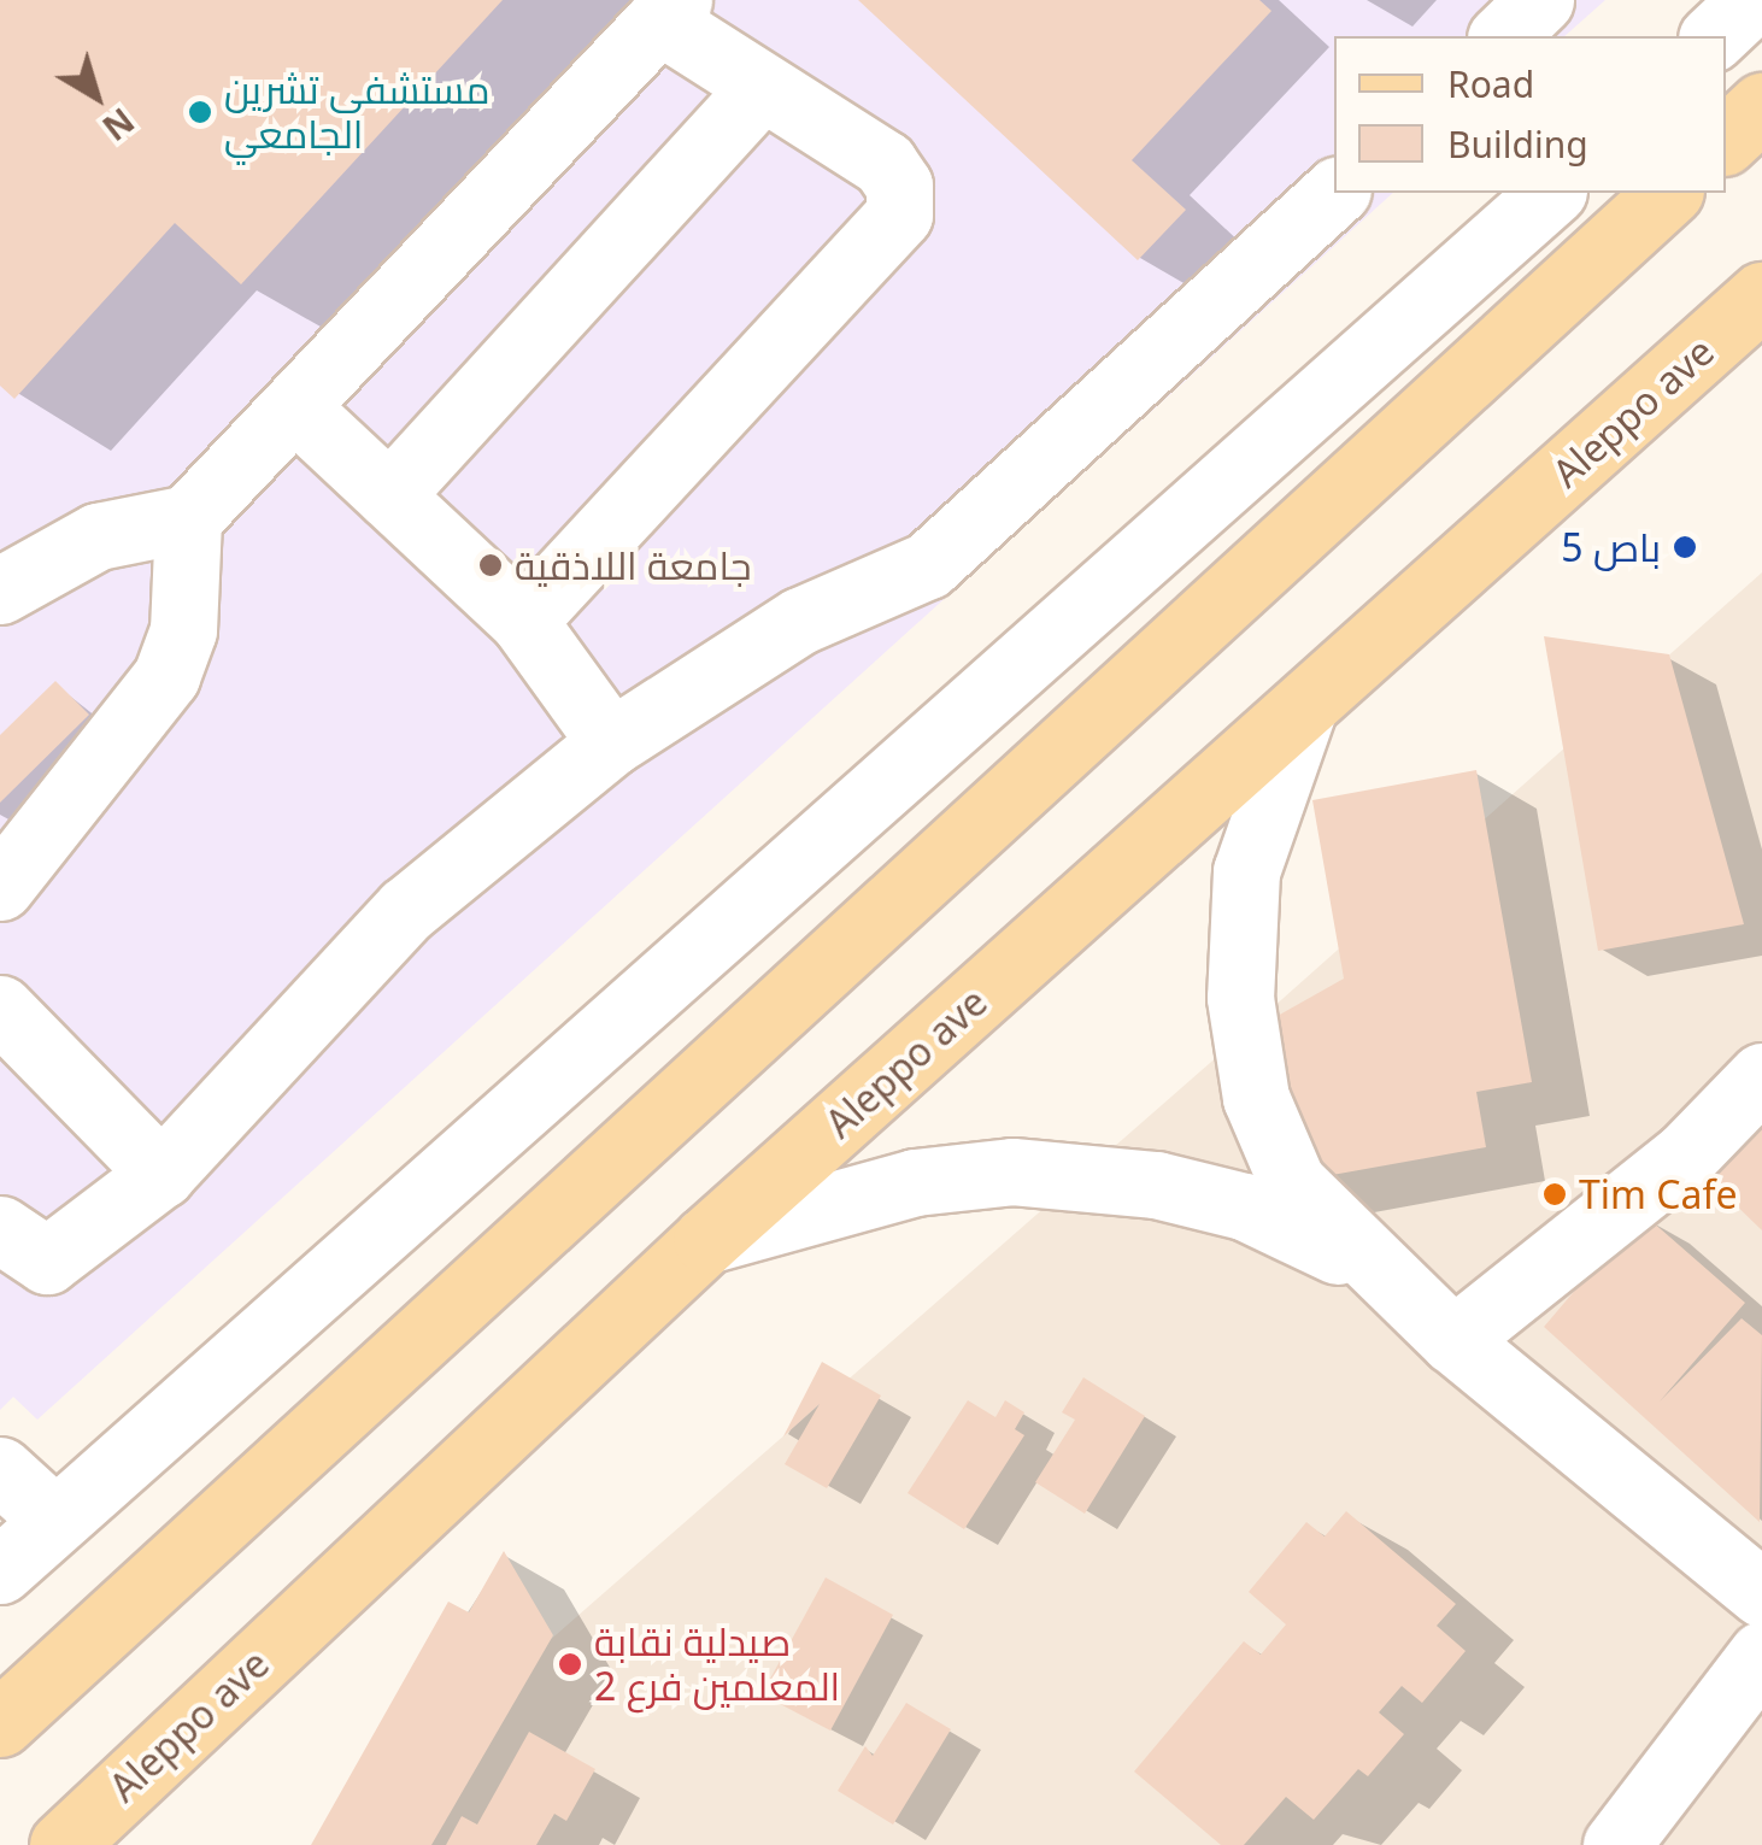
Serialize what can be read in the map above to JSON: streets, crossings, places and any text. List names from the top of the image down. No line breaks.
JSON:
{"streets":{"main road":["Aleppo ave"]},"places":["مستشفى تشرين الجامعي","باص 5","جامعة اللاذقية","Tim Cafe","صيدلية نقابة المعلمين فرع 2"],"legend":["Road","Building"],"north":"bottom right"}
